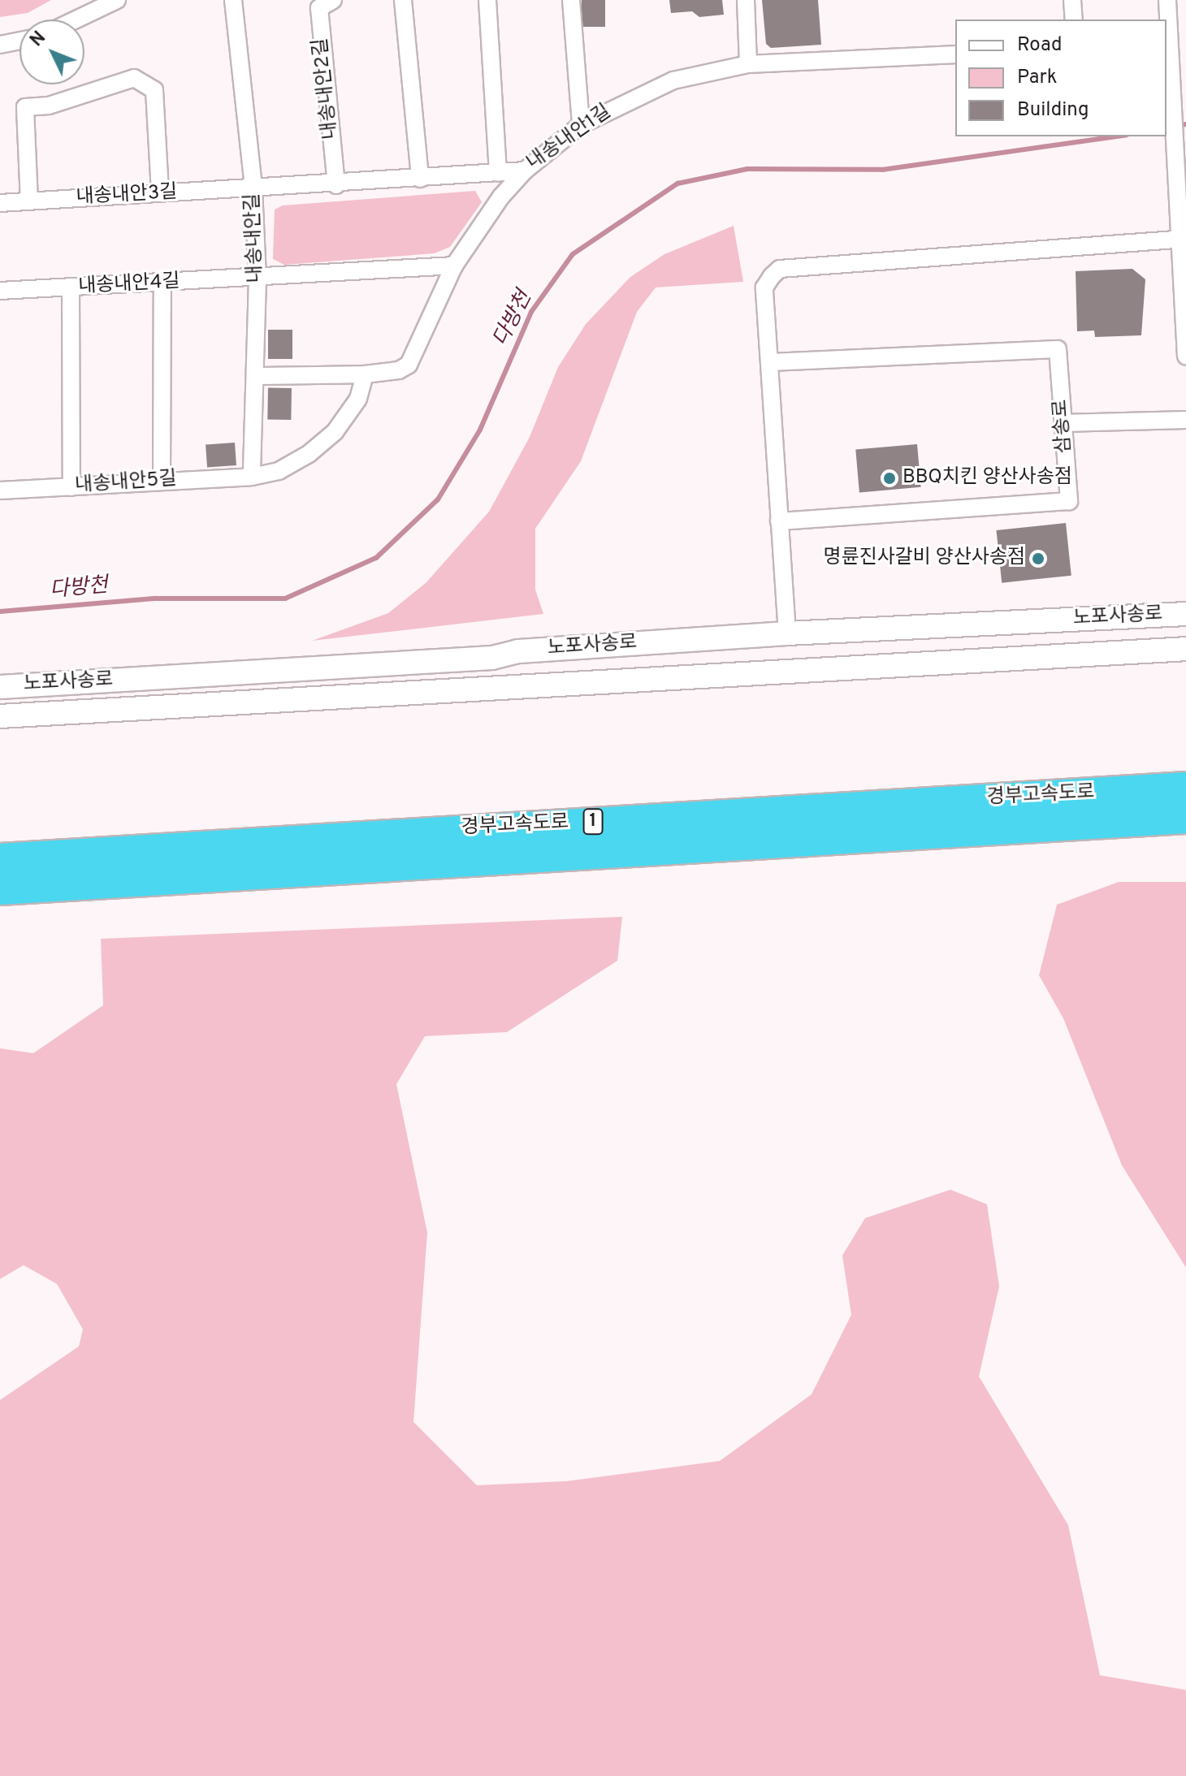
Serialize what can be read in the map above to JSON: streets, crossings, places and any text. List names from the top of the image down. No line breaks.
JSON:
{"streets":{"highway":["경부고속도로","1"],"main road":["노포사송로"],"street":["내송내안2길","내송내안1길","내송내안3길","내송내안길","내송내안4길","삼송로","내송내안5길"]},"crossings":[["내송내안2길","내송내안1길"],["내송내안1길","내송내안3길"],["내송내안1길","내송내안길"],["내송내안3길","내송내안길"],["내송내안길","내송내안4길"],["내송내안길","내송내안5길"]],"water":["다방천"],"places":["BBQ치킨 양산사송점","명륜진사갈비 양산사송점"],"legend":["Road","Park","Building"],"north":"top left"}
